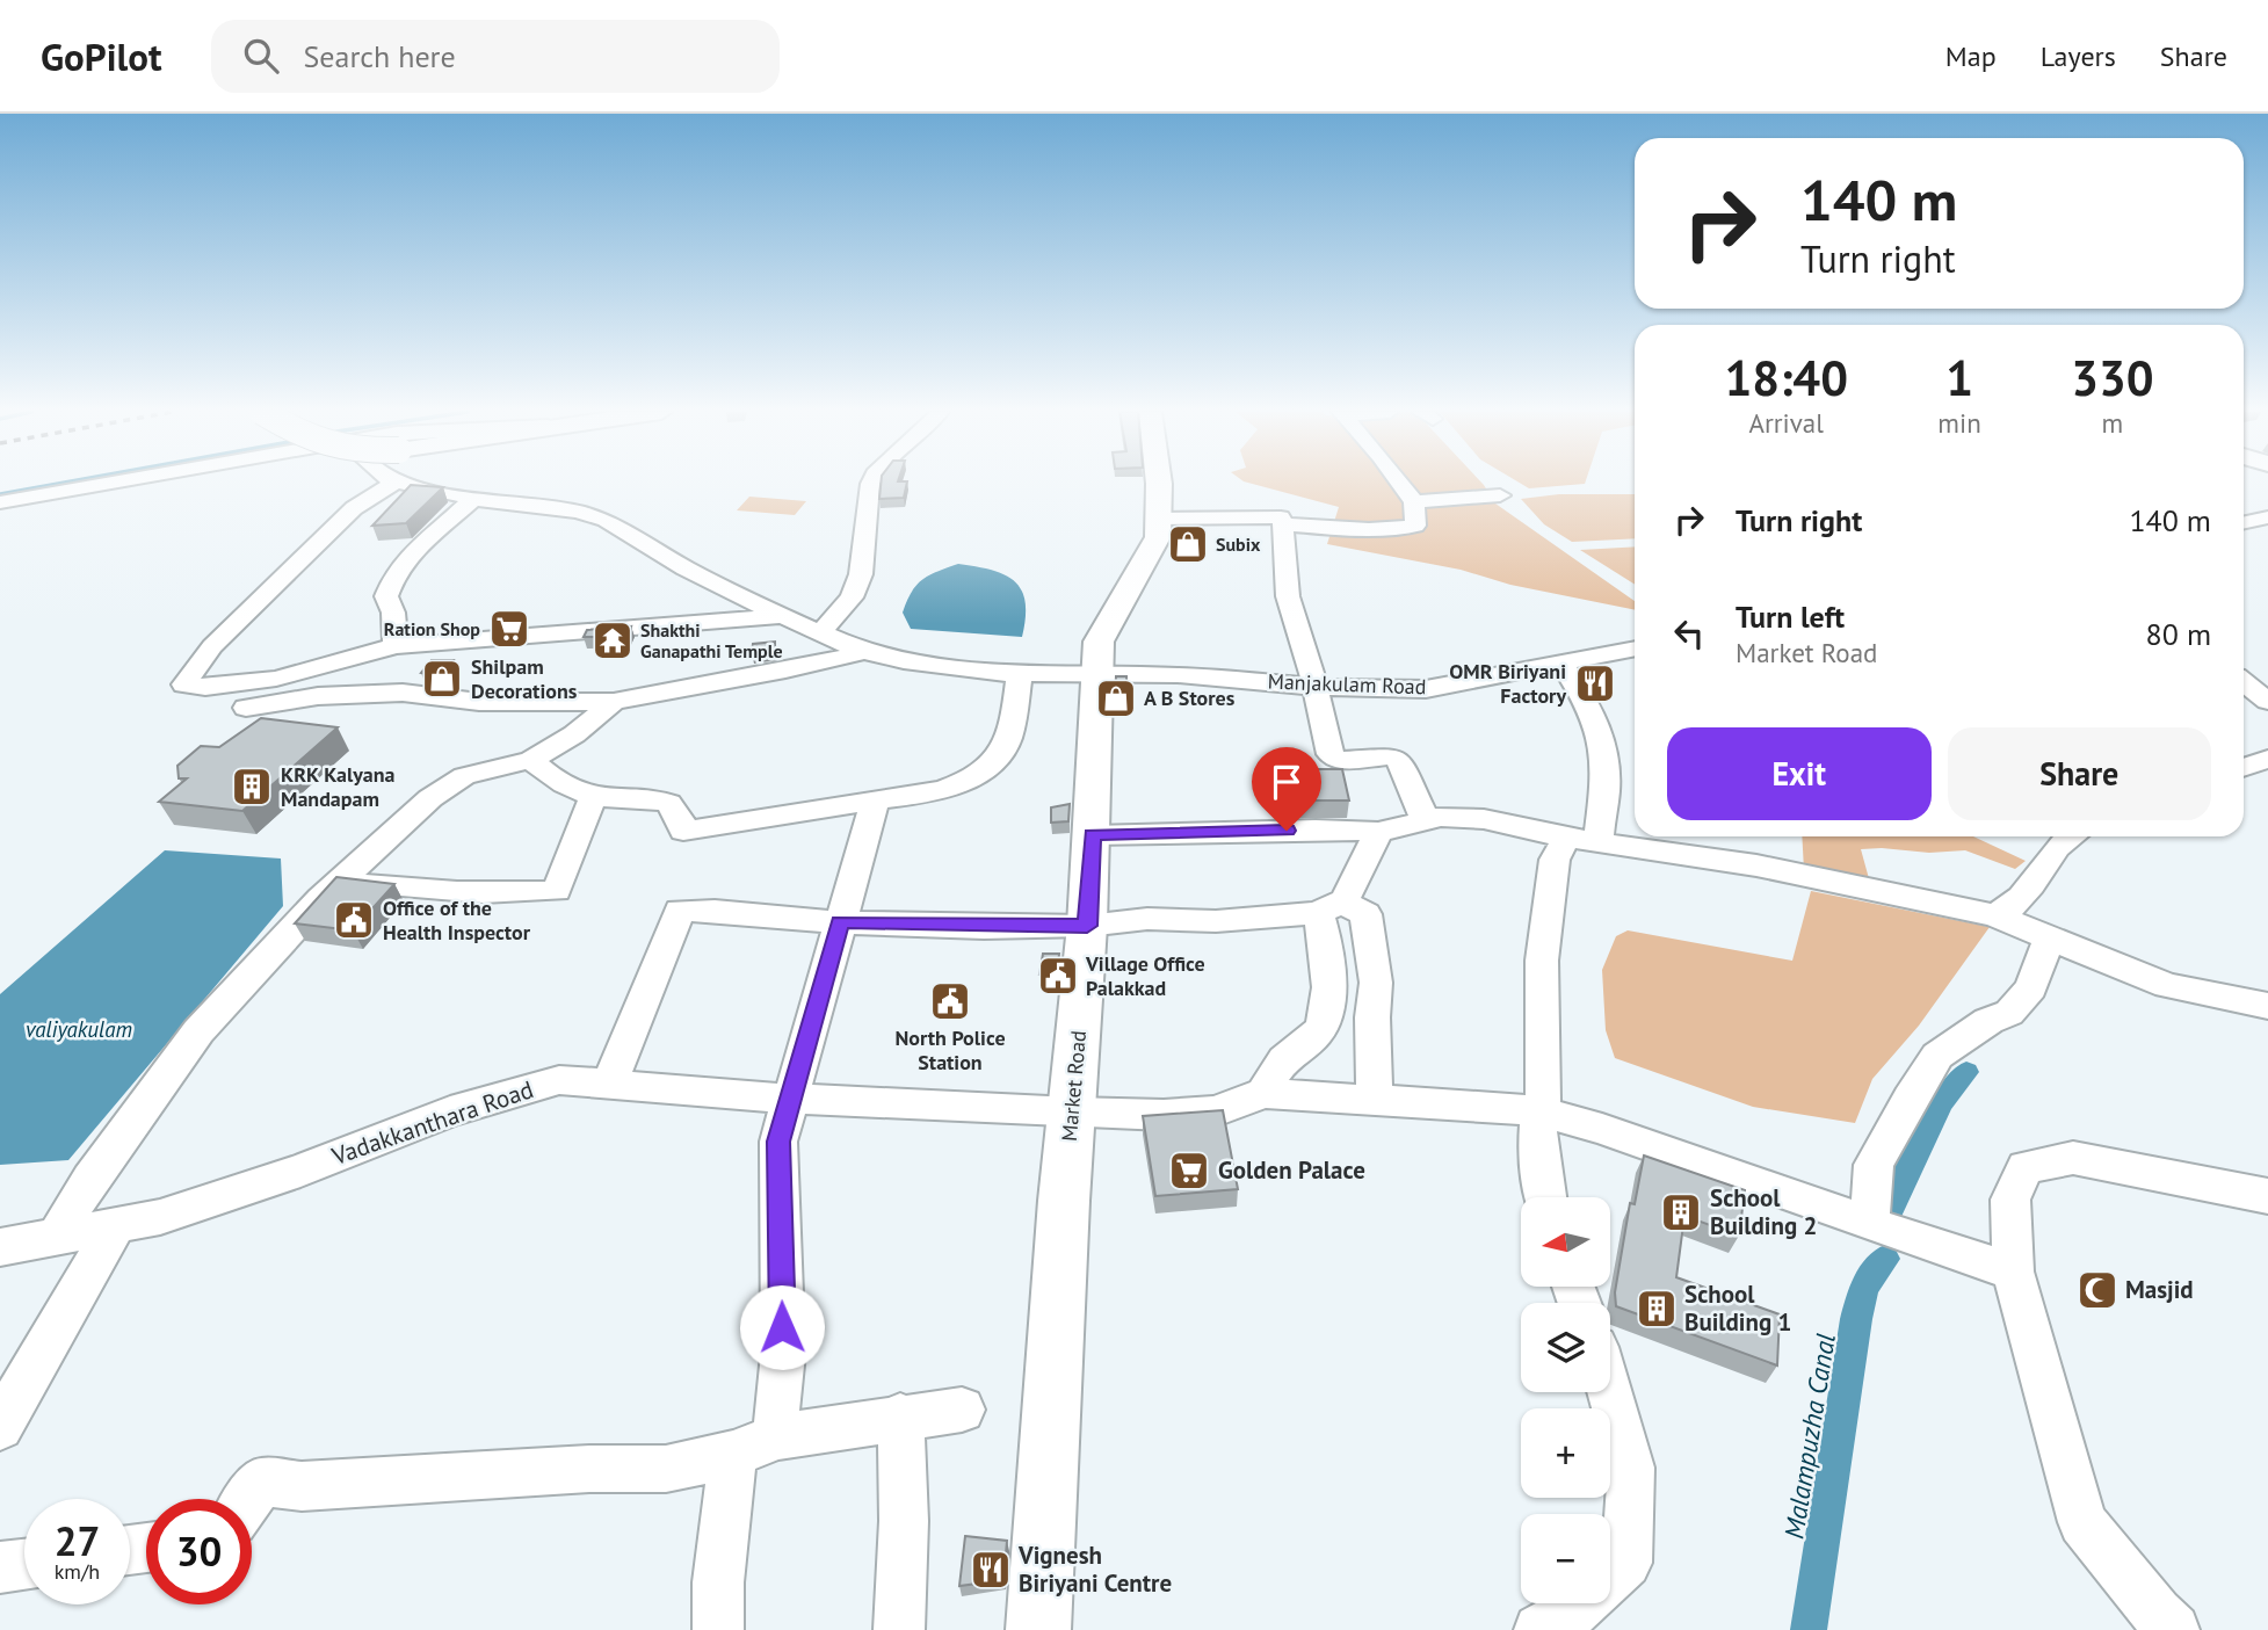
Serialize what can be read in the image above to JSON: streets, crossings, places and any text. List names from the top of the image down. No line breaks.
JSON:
{"streets":{"main road":["Market Road"],"street":["Manjakulam Road","Vadakkanthara Road"]},"crossings":[["Manjakulam Road","Market Road"],["Market Road","Vadakkanthara Road"]],"water":["valiyakulam","Malampuzha Canal"],"places":{"shop":["Subix","Shilpam Decorations","A B Stores"],"supermarket":["Ration Shop","Golden Palace"],"temple":["Shakthi Ganapathi Temple"],"restaurant":["OMR Biriyani Factory","Vignesh Biriyani Centre"],"building":["KRK Kalyana Mandapam","School Building 2","School Building 1"],"public building":["Office of the Health Inspector","Village Office Palakkad","North Police Station"],"mosque":["Masjid"]},"north":"left","page":{"header":"GoPilot","search":"Search here","nav":["Map","Layers","Share"],"turn":["140 m","Turn right"],"eta":["18:40","Arrival","1","min","330","m"],"list":[{"name":"Turn right","value":"140 m"},{"name":"Turn left","note":"Market Road","value":"80 m"}],"buttons":["Exit","Share"],"map_buttons":["+","−"],"speed":"27 km/h","limit":"30"}}
